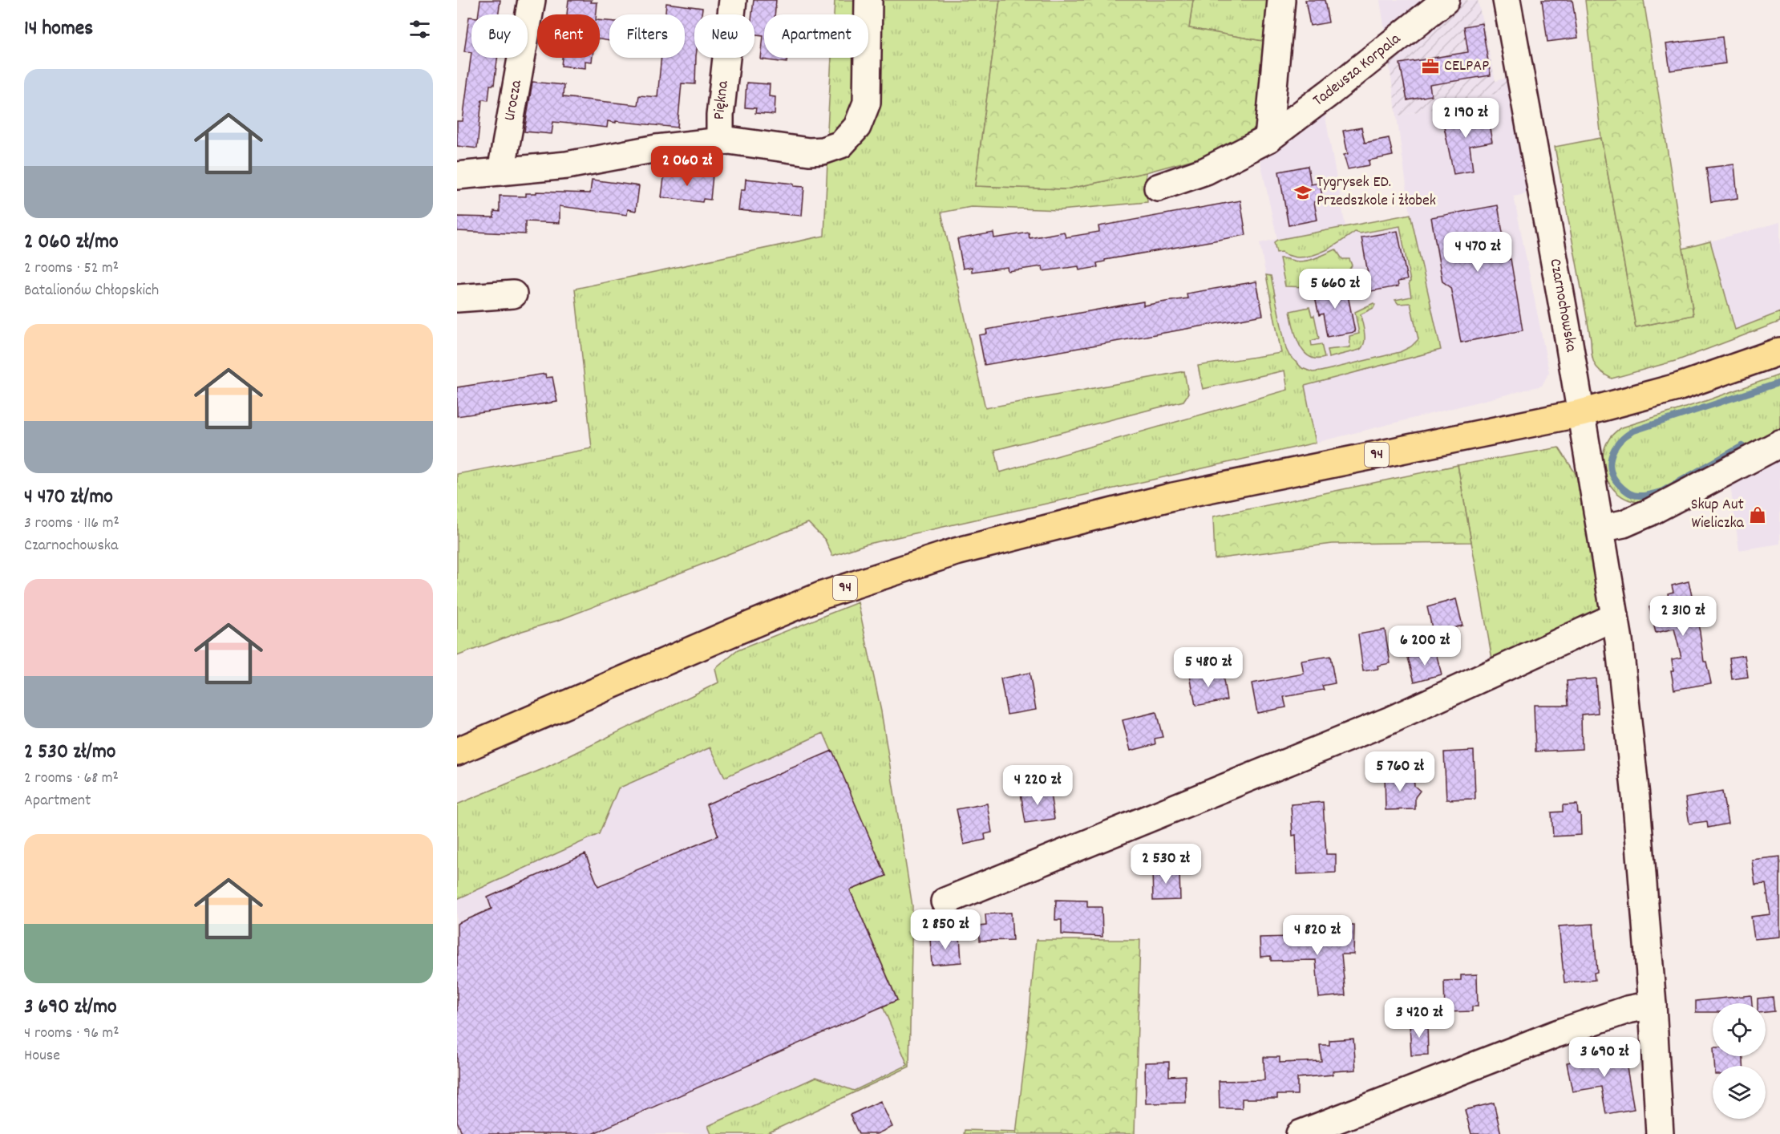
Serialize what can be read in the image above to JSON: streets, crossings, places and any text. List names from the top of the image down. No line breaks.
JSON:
{"streets":{"main road":["94"],"street":["Tadeusza Korpala","Piękna","Urocza","Czarnochowska"]},"crossings":[["Czarnochowska","94"]],"places":{"office":["CELPAP"],"school or university":["Tygrysek ED. Przedszkole i żłobek"],"shop":["Skup Aut Wieliczka"]},"page":{"heading":"14 homes","chip":["Buy","Rent","Filters","New","Apartment"],"list":[{"name":"2 060 zł/mo","note":"2 rooms · 52 m² · Batalionów Chłopskich"},{"name":"4 470 zł/mo","note":"3 rooms · 116 m² · Czarnochowska"},{"name":"2 530 zł/mo","note":"2 rooms · 68 m² · Apartment"},{"name":"3 690 zł/mo","note":"4 rooms · 96 m² · House"}],"price":["2 190 zł","2 060 zł","4 470 zł","5 660 zł","2 310 zł","6 200 zł","5 480 zł","5 760 zł","4 220 zł","2 530 zł","2 850 zł","4 820 zł","3 420 zł","3 690 zł"]}}
